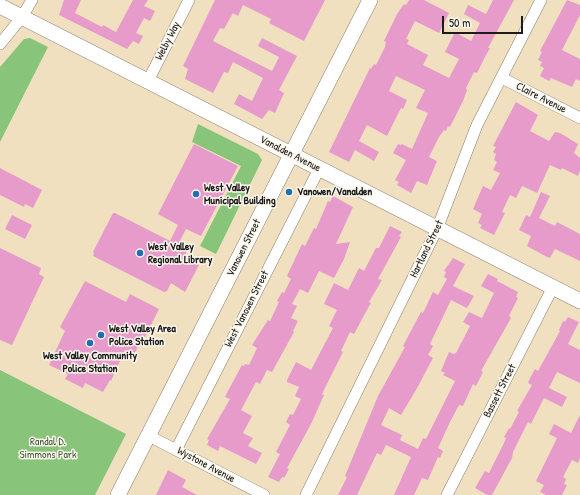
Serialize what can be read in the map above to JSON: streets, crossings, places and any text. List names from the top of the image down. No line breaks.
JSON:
{"streets":{"street":["Welby Way","Claire Avenue","Vanalden Avenue","Vanowen Street","Hartland Street","West Vanowen Street","Bassett Street","Wystone Avenue"]},"crossings":[["Welby Way","Vanalden Avenue"],["Claire Avenue","Hartland Street"],["Vanalden Avenue","Vanowen Street"],["Vanalden Avenue","Hartland Street"],["Vanalden Avenue","West Vanowen Street"],["Vanalden Avenue","Bassett Street"],["Vanowen Street","Wystone Avenue"],["West Vanowen Street","Wystone Avenue"]],"parks":["Randal D. Simmons Park"],"places":["Vanowen/Vanalden","West Valley Municipal Building","West Valley Regional Library","West Valley Area Police Station","West Valley Community Police Station"],"scale_bar":"50 m"}
